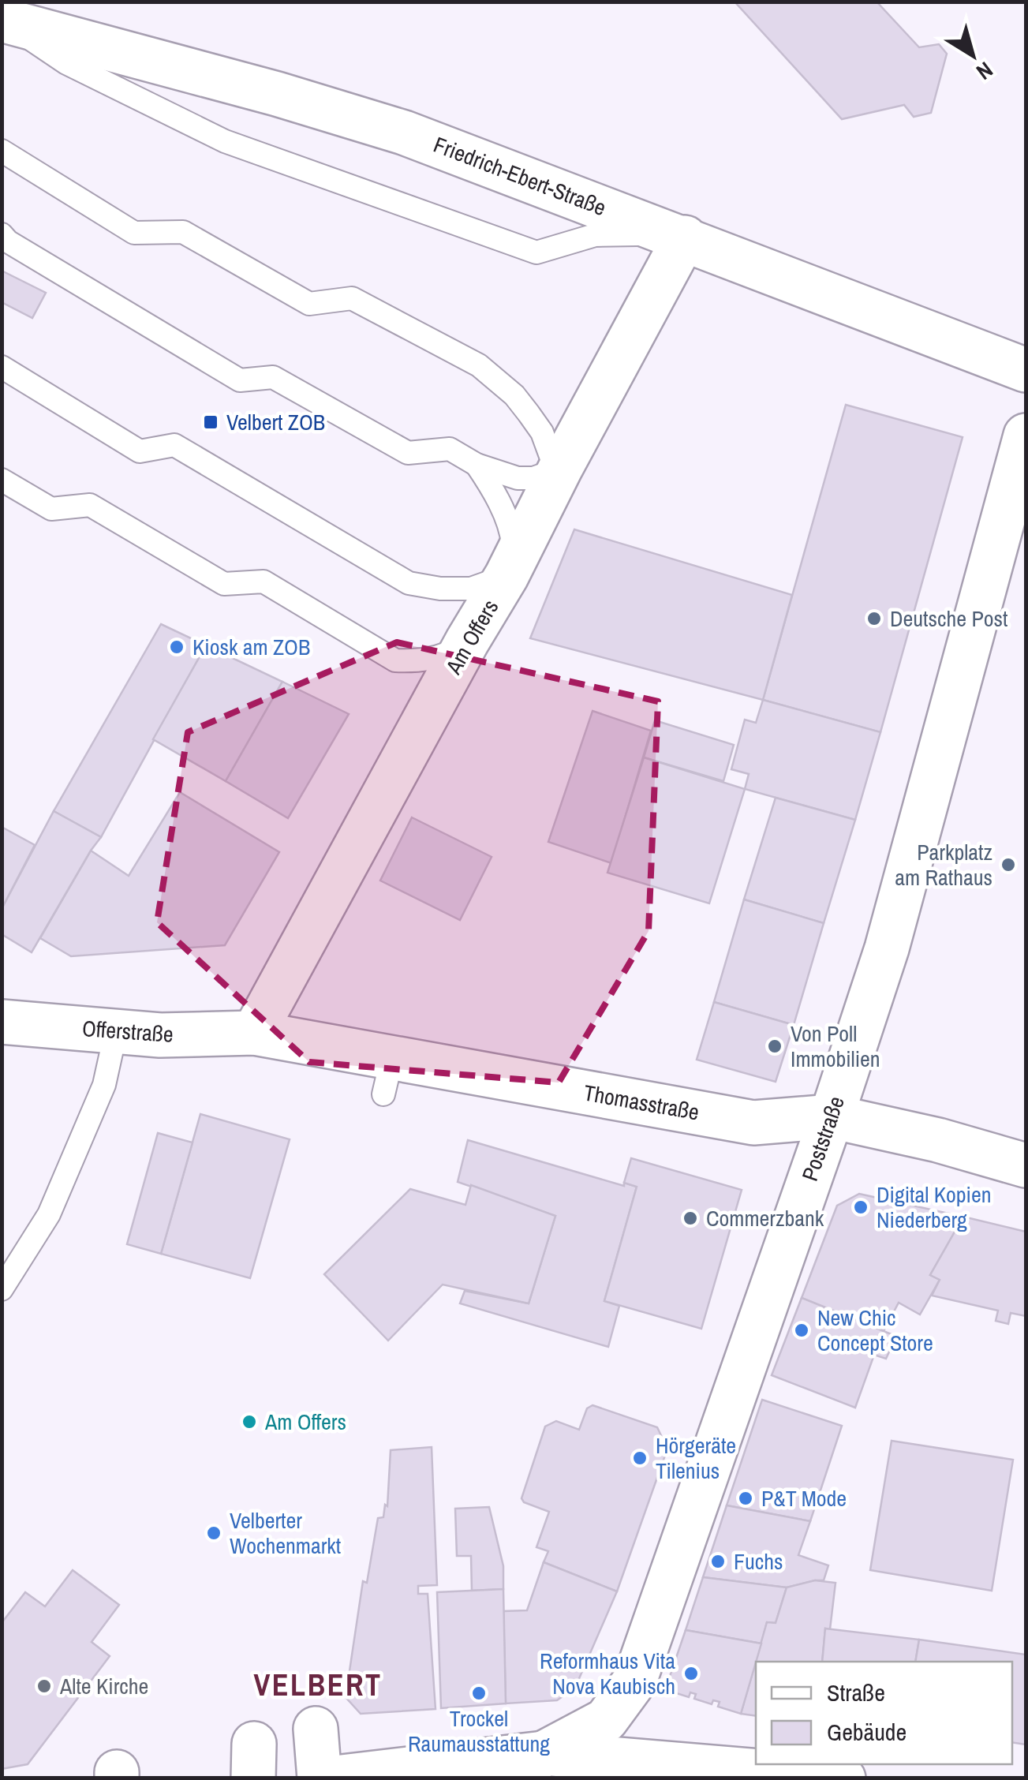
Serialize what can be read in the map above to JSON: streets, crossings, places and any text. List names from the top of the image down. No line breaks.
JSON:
{"streets":{"street":["Friedrich-Ebert-Straße","Am Offers","Offerstraße","Thomasstraße","Poststraße"]},"crossings":[["Friedrich-Ebert-Straße","Am Offers"],["Am Offers","Offerstraße"],["Am Offers","Thomasstraße"],["Offerstraße","Thomasstraße"],["Thomasstraße","Poststraße"]],"districts":["VELBERT"],"places":{"transit":["Velbert ZOB"],"other":["Deutsche Post","Kiosk am ZOB","Parkplatz am Rathaus","Von Poll Immobilien","Digital Kopien Niederberg","Commerzbank","New Chic Concept Store","Am Offers","Hörgeräte Tilenius","P&T Mode","Velberter Wochenmarkt","Fuchs","Reformhaus Vita Nova Kaubisch","Alte Kirche","Trockel Raumausstattung"]},"legend":["Straße","Gebäude"],"north":"bottom right"}
